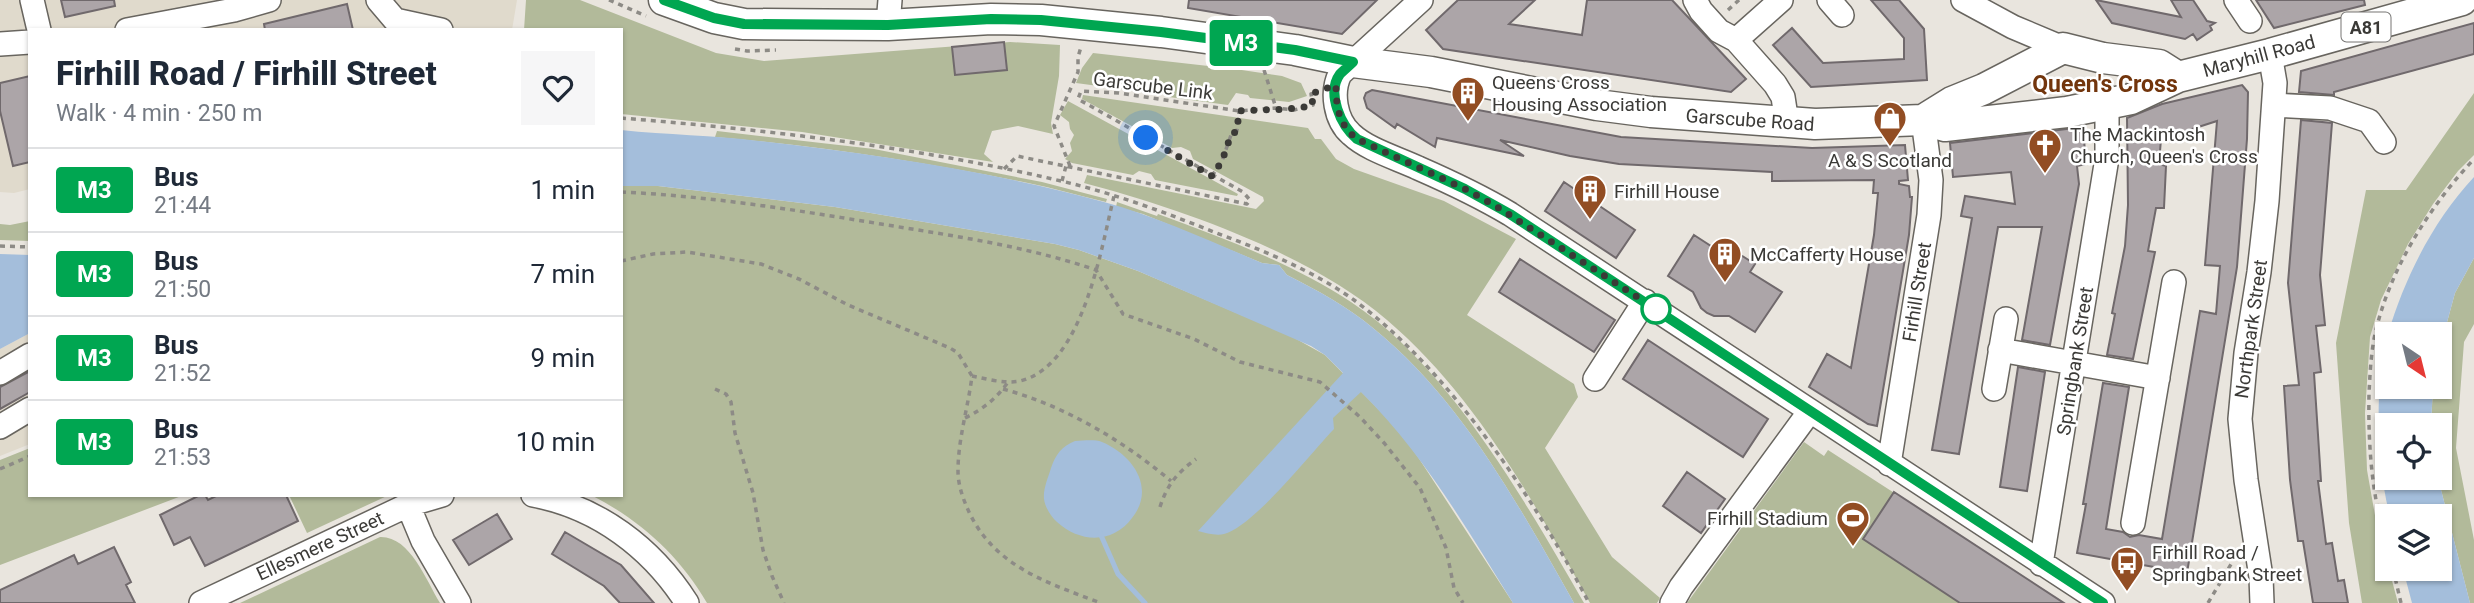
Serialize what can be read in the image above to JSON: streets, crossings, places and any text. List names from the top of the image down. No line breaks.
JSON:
{"streets":{"main road":["A81","Maryhill Road","Garscube Road"],"street":["Firhill Street","Northpark Street","Springbank Street","Ellesmere Street"],"path":["Garscube Link"]},"crossings":[["Maryhill Road","Garscube Road"],["Maryhill Road","Northpark Street"],["Maryhill Road","Springbank Street"],["Garscube Link","Garscube Road"],["Garscube Road","Firhill Street"],["Garscube Road","Springbank Street"]],"districts":["Queen's Cross"],"places":{"building":["Queens Cross Housing Association","Firhill House","McCafferty House"],"shop":["A & S Scotland"],"church":["The Mackintosh Church, Queen's Cross"],"sports":["Firhill Stadium"],"bus stop":["Firhill Road / Springbank Street"]},"lines":["bus line M3"],"north":"bottom right","page":{"on_map":"M3","heading":["Firhill Road / Firhill Street","Walk · 4 min · 250 m"],"list":[{"mark":"M3","name":"Bus","note":"21:44","value":"1 min"},{"mark":"M3","name":"Bus","note":"21:50","value":"7 min"},{"mark":"M3","name":"Bus","note":"21:52","value":"9 min"},{"mark":"M3","name":"Bus","note":"21:53","value":"10 min"}]}}
